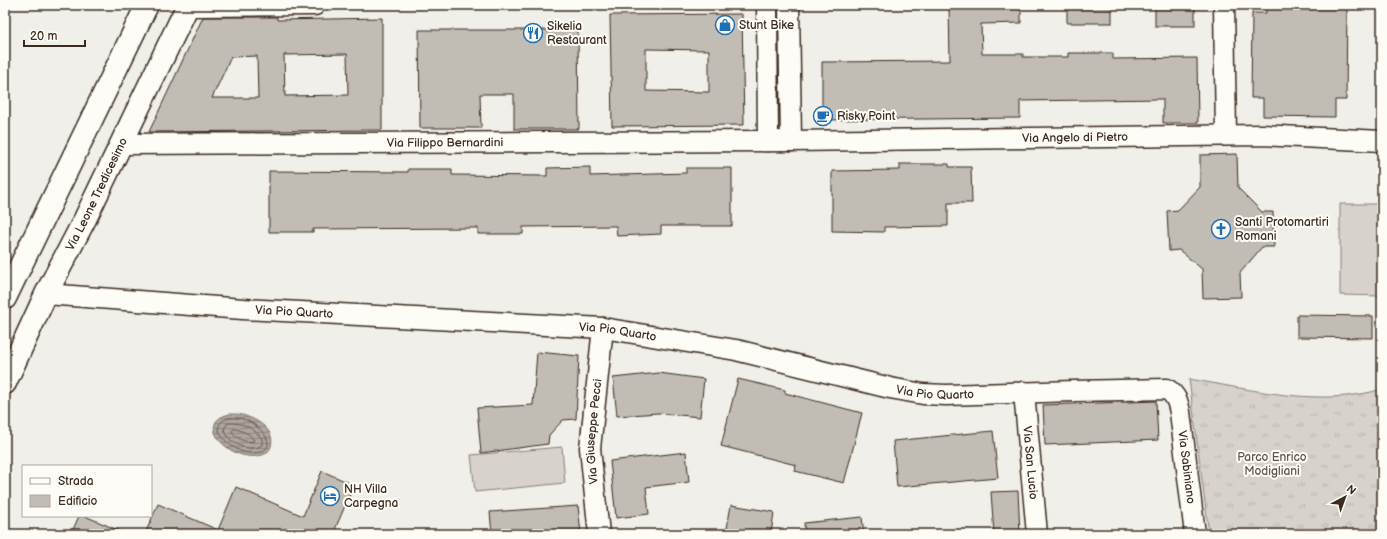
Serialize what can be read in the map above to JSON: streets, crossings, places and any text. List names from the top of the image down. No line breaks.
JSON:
{"streets":{"main road":["Via Leone Tredicesimo"],"street":["Via Angelo di Pietro","Via Filippo Bernardini","Via Pio Quarto","Via Giuseppe Pecci","Via San Lucio","Via Sabiniano"]},"crossings":[["Via Angelo di Pietro","Via Filippo Bernardini"],["Via Filippo Bernardini","Via Leone Tredicesimo"],["Via Leone Tredicesimo","Via Pio Quarto"],["Via Pio Quarto","Via Giuseppe Pecci"],["Via Pio Quarto","Via San Lucio"],["Via Pio Quarto","Via Sabiniano"]],"parks":["Parco Enrico Modigliani"],"places":{"shop":["Stunt Bike"],"restaurant":["Sikelia Restaurant"],"cafe":["Risky Point"],"church":["Santi Protomartiri Romani"],"hotel":["NH Villa Carpegna"]},"legend":["Strada","Edificio"],"scale_bar":"20 m","north":"top right"}
